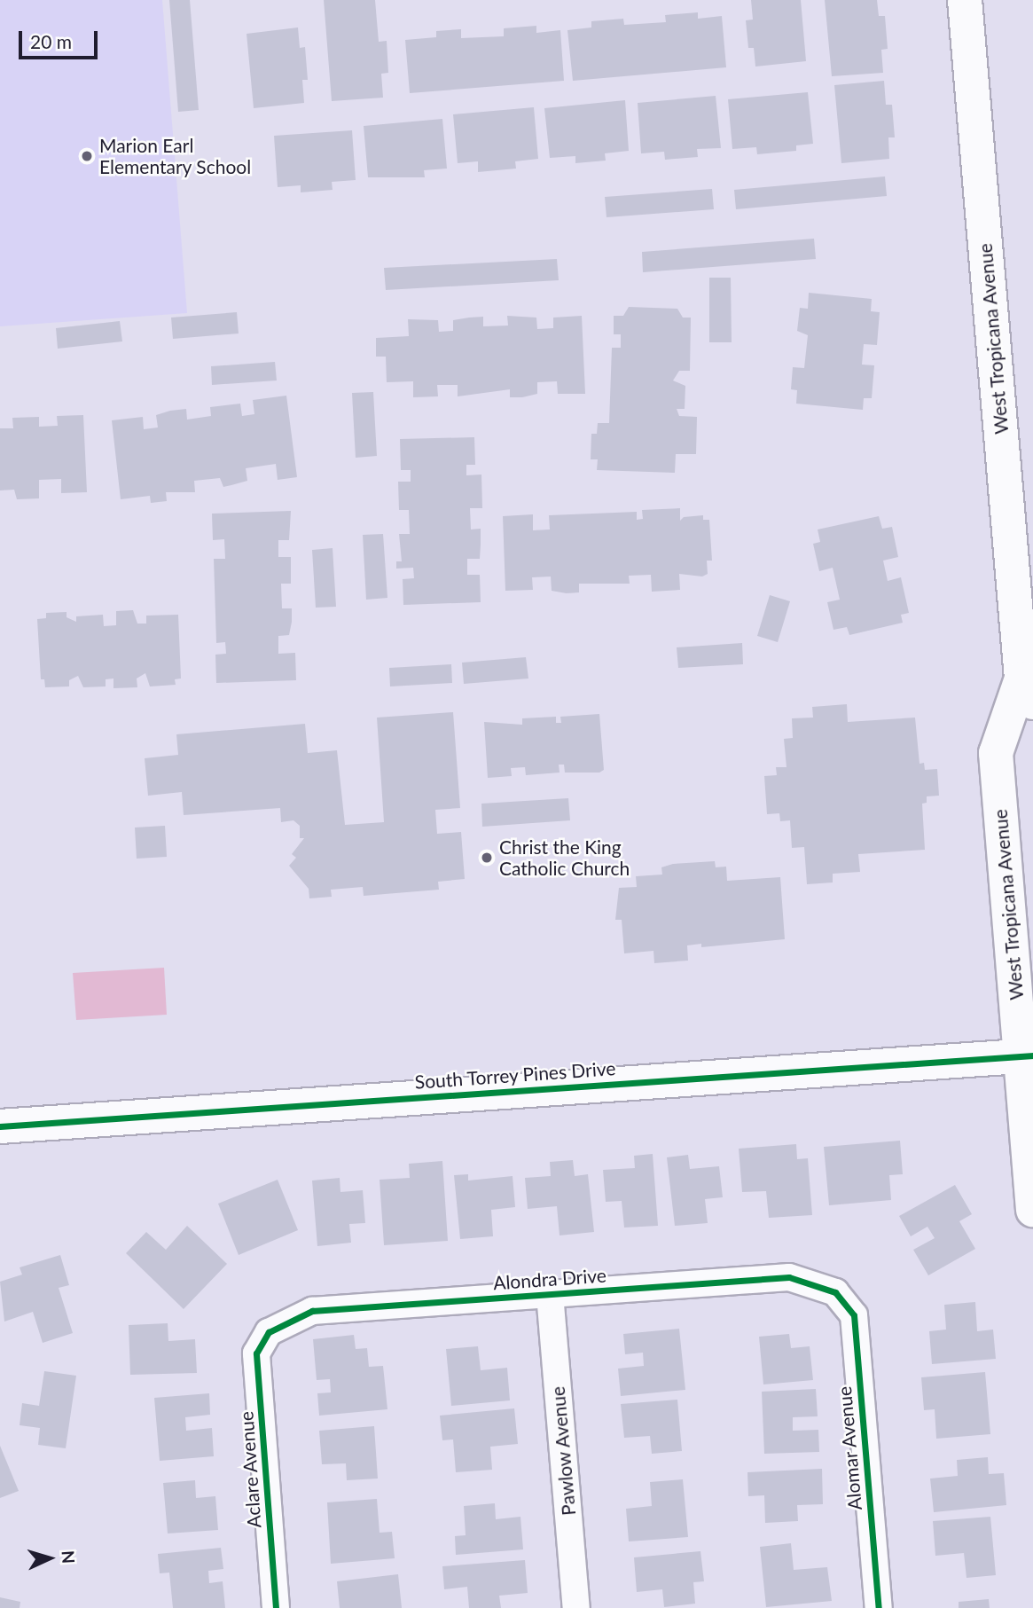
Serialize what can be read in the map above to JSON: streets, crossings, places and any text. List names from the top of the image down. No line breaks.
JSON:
{"streets":{"main road":["West Tropicana Avenue","South Torrey Pines Drive"],"street":["Alondra Drive","Alomar Avenue","Pawlow Avenue","Aclare Avenue"]},"crossings":[["West Tropicana Avenue","South Torrey Pines Drive"],["Alondra Drive","Alomar Avenue"],["Alondra Drive","Pawlow Avenue"],["Alondra Drive","Aclare Avenue"]],"places":["Marion Earl Elementary School","Christ the King Catholic Church"],"scale_bar":"20 m","north":"right"}
